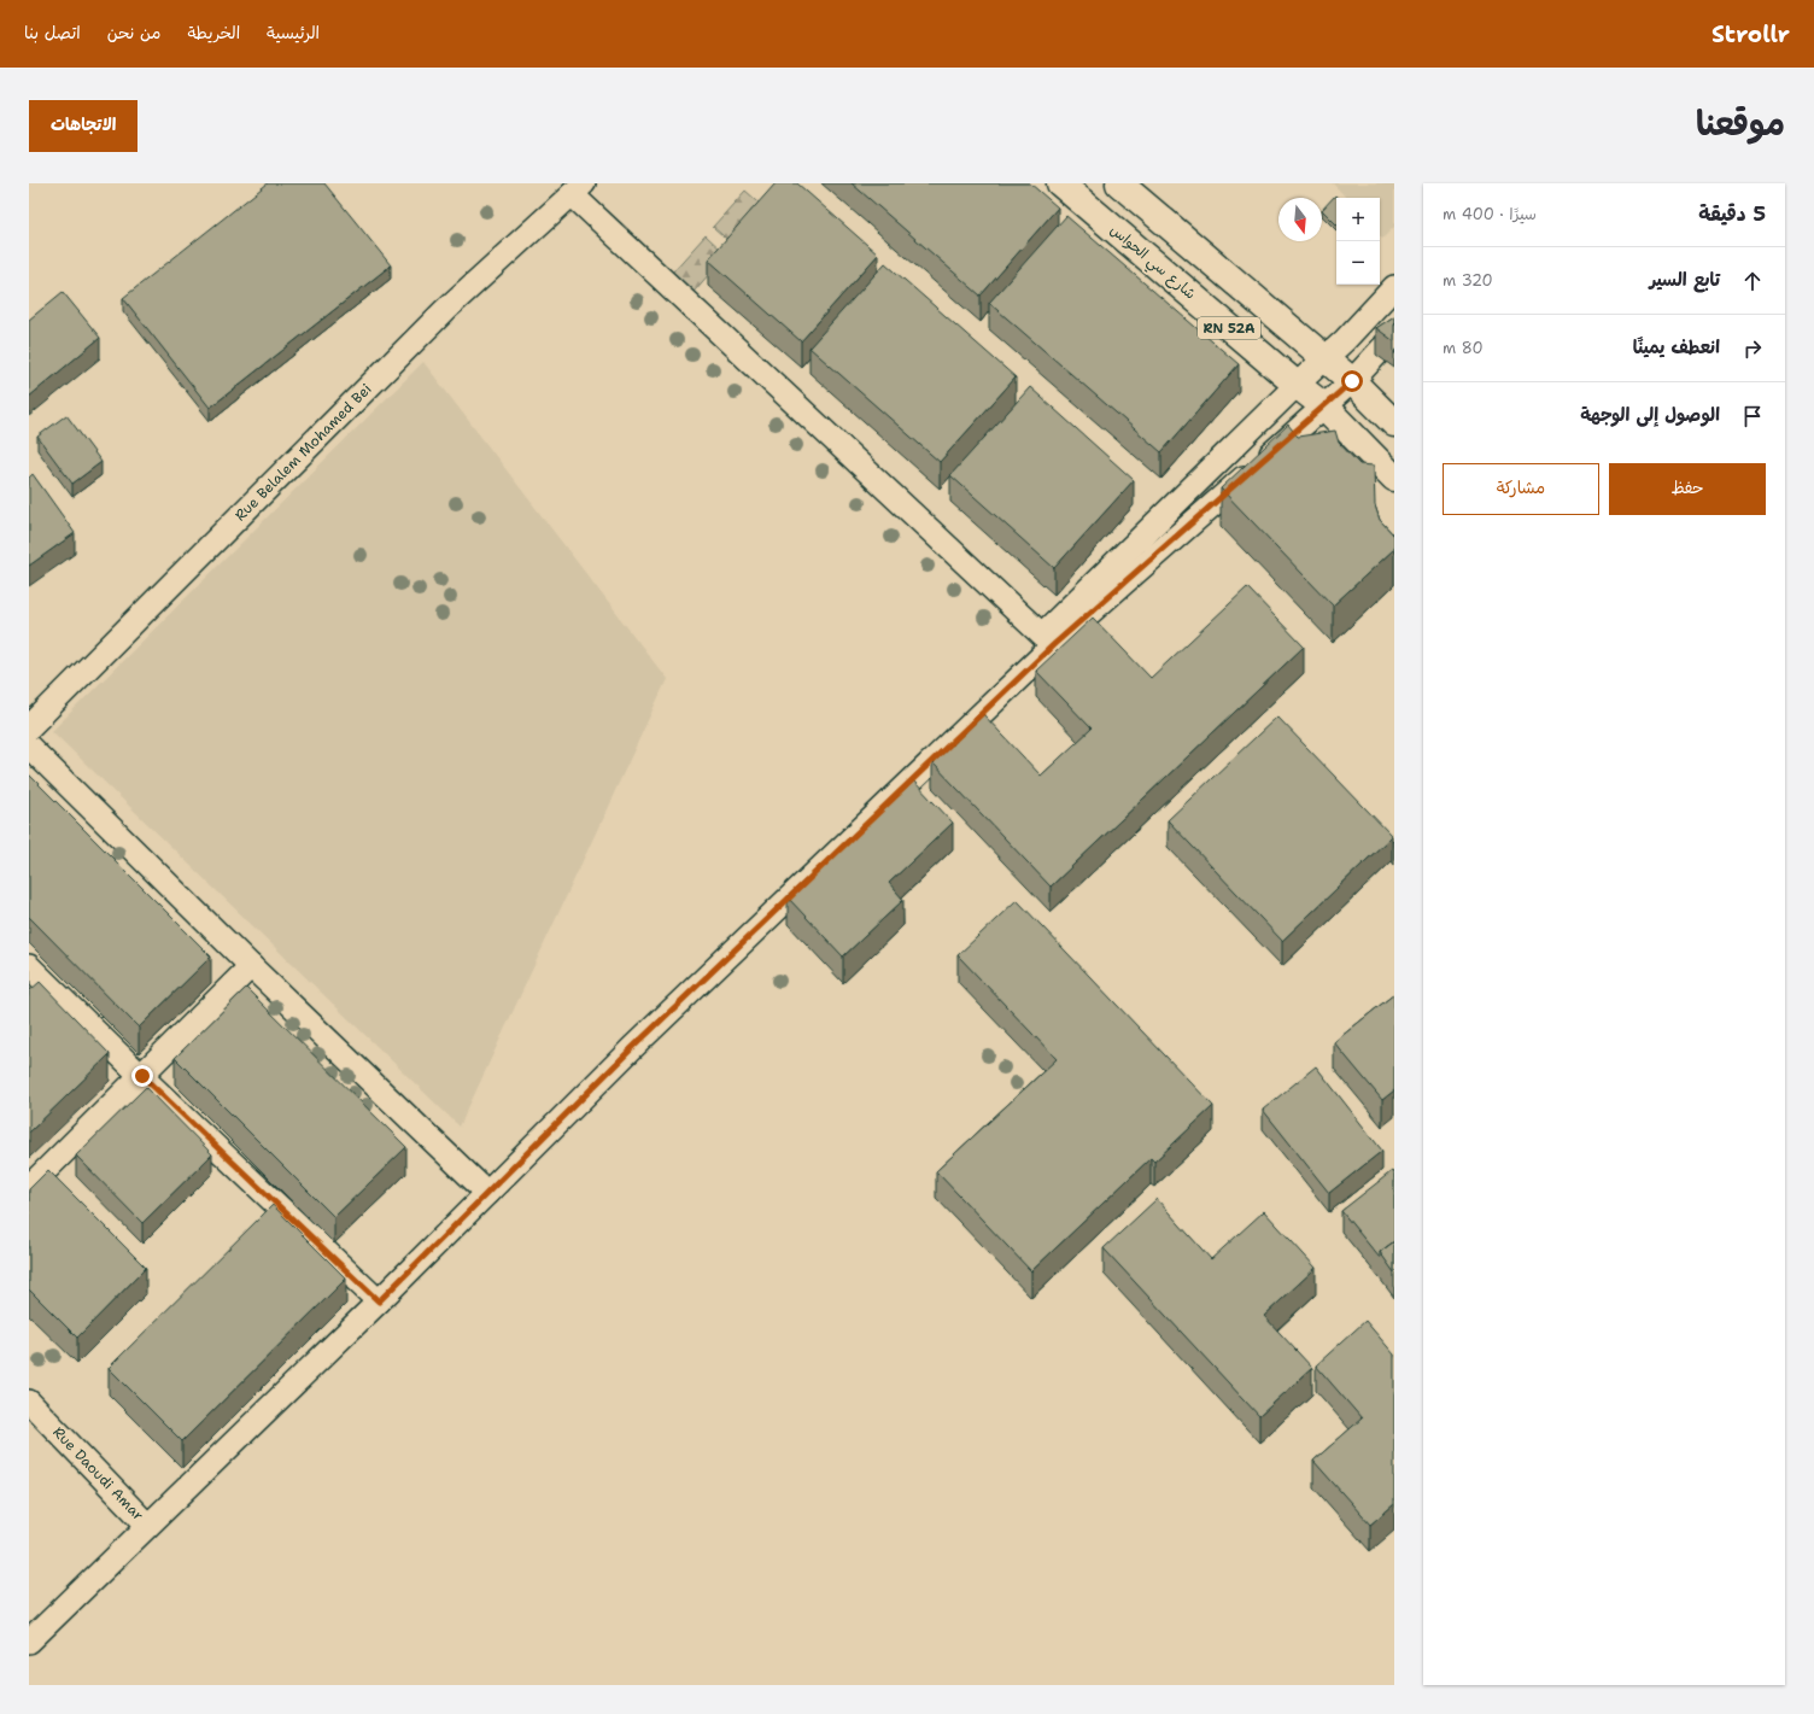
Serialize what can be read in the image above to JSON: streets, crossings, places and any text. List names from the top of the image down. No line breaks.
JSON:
{"streets":{"main road":["شارع سي الحواس","RN 52A"],"street":["Rue Belalem Mohamed Bei","Rue Daoudi Amar"]},"north":"bottom","page":{"header":"Strollr","nav":["الرئيسية","الخريطة","من نحن","اتصل بنا"],"title":"موقعنا","buttons":["الاتجاهات",["حفظ","مشاركة"]],"heading":["5 دقيقة","سيرًا · 400 m"],"map_buttons":["+","−"],"list":[["تابع السير","320 m"],["انعطف يمينًا","80 m"],"الوصول إلى الوجهة"]}}
